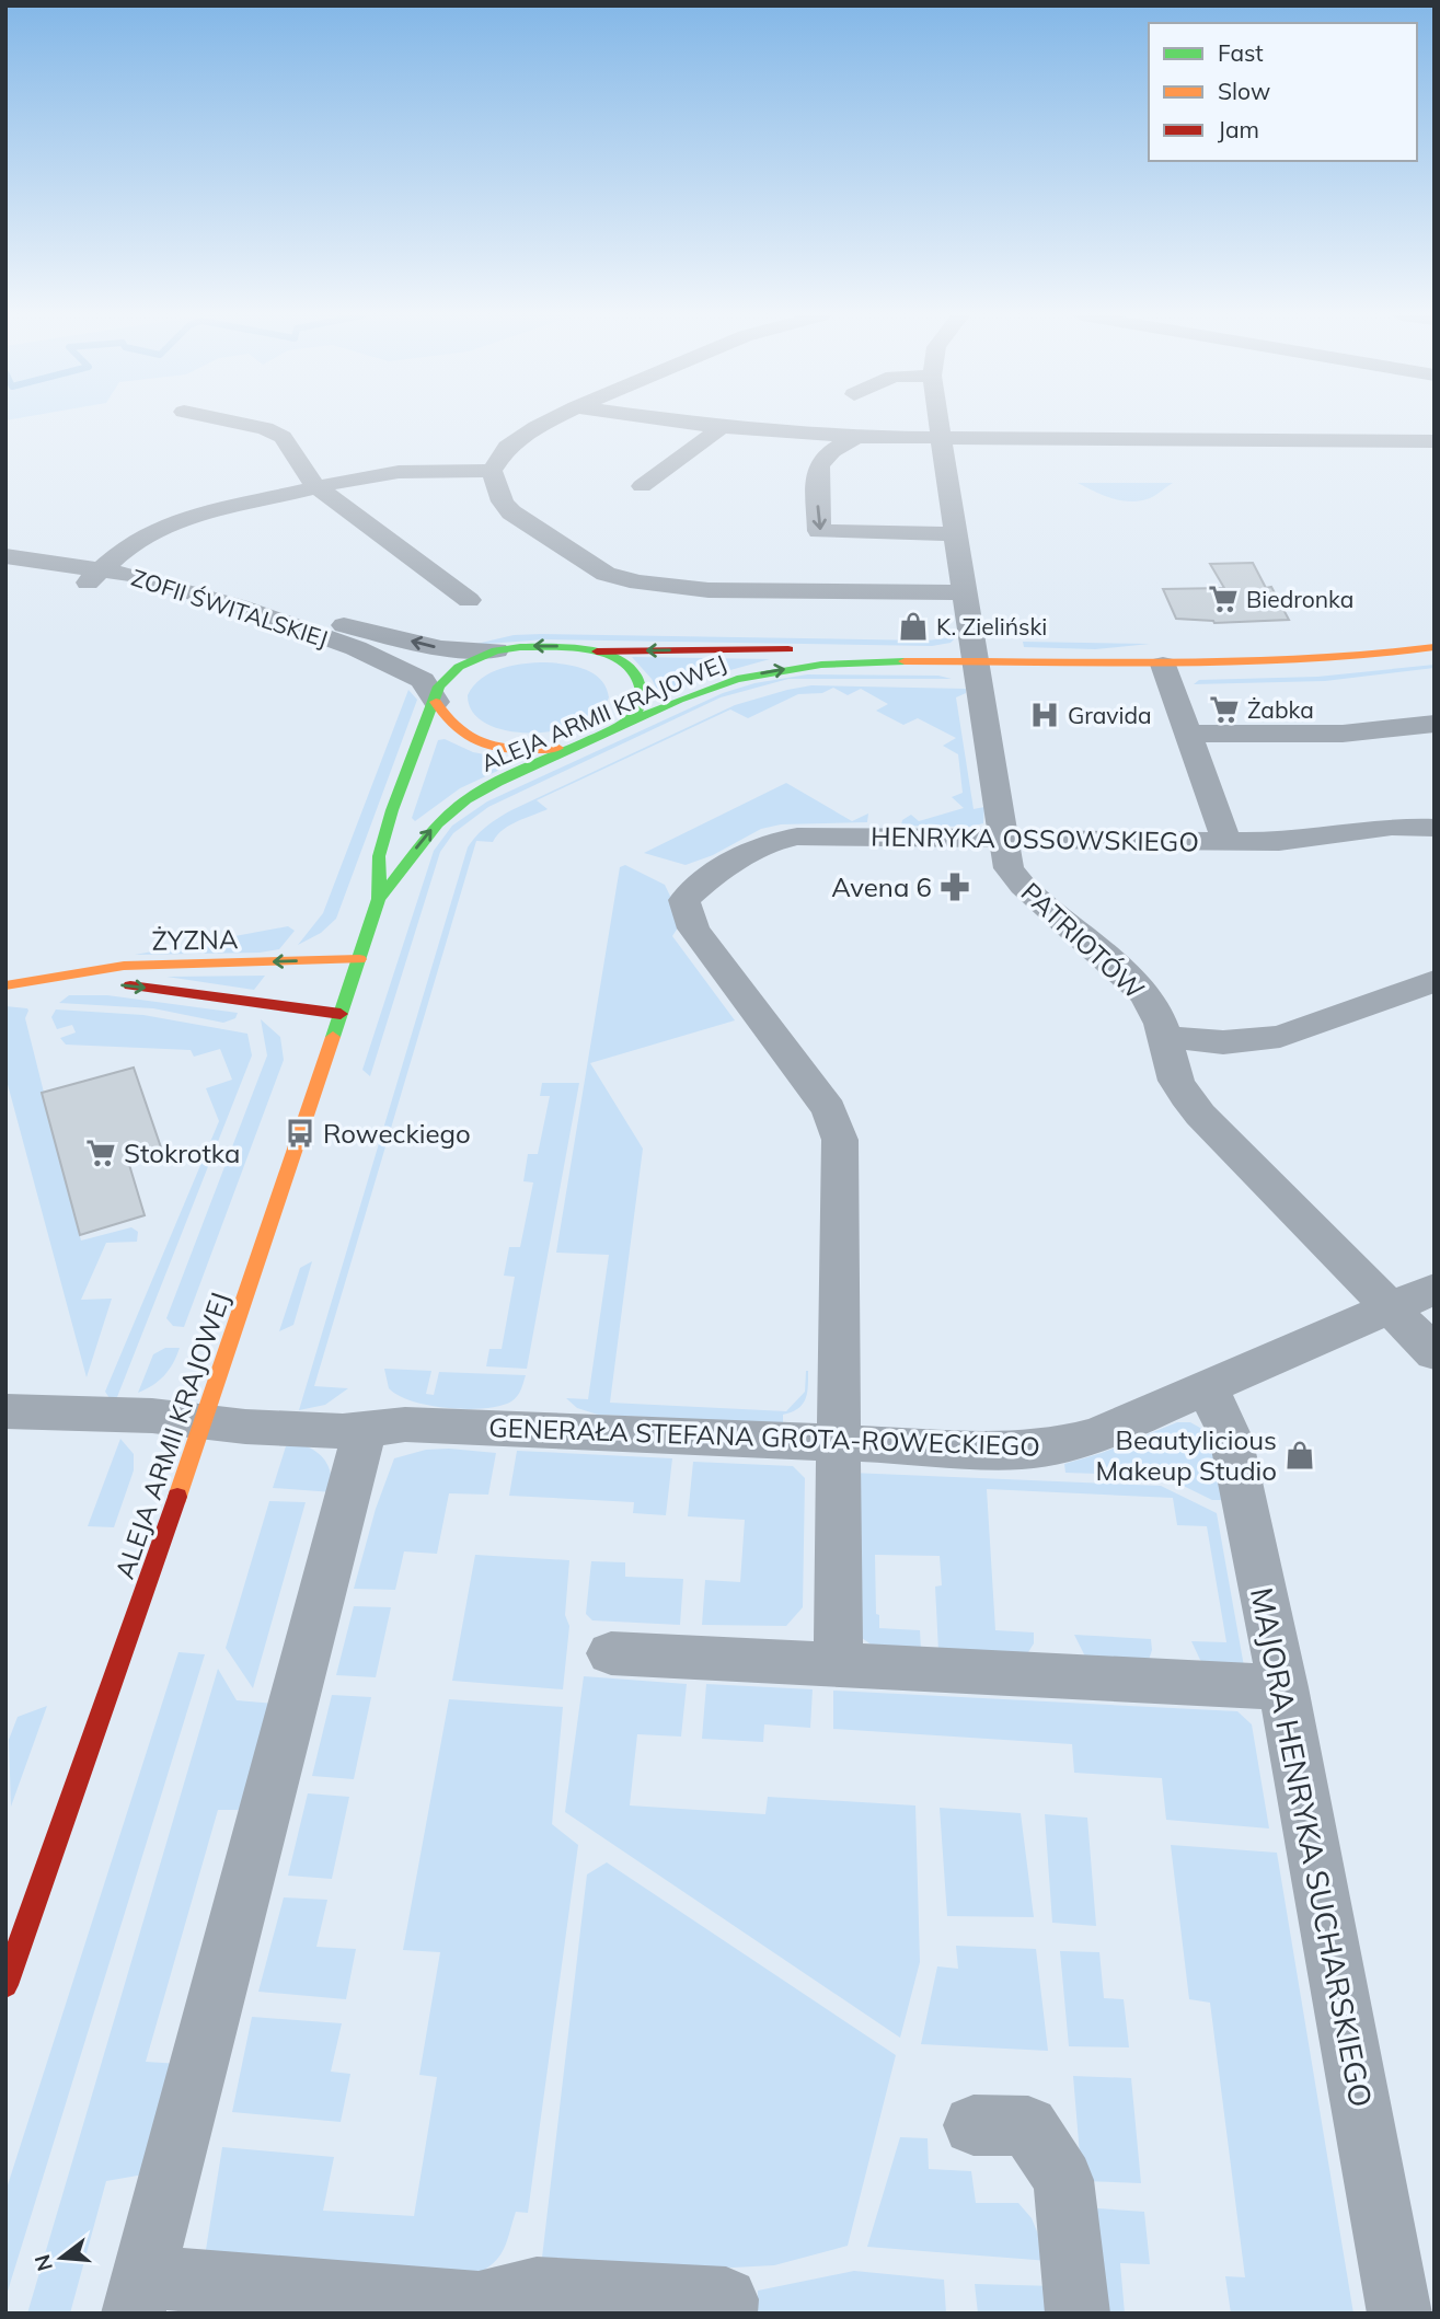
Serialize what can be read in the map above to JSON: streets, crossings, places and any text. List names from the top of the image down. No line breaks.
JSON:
{"streets":{"street":["ZOFII ŚWITALSKIEJ","ALEJA ARMII KRAJOWEJ","HENRYKA OSSOWSKIEGO","ŻYZNA","PATRIOTÓW","GENERAŁA STEFANA GROTA-ROWECKIEGO","MAJORA HENRYKA SUCHARSKIEGO"]},"crossings":[["ZOFII ŚWITALSKIEJ","ALEJA ARMII KRAJOWEJ"],["ALEJA ARMII KRAJOWEJ","ŻYZNA"],["ALEJA ARMII KRAJOWEJ","PATRIOTÓW"],["ALEJA ARMII KRAJOWEJ","GENERAŁA STEFANA GROTA-ROWECKIEGO"],["HENRYKA OSSOWSKIEGO","PATRIOTÓW"],["HENRYKA OSSOWSKIEGO","GENERAŁA STEFANA GROTA-ROWECKIEGO"],["PATRIOTÓW","GENERAŁA STEFANA GROTA-ROWECKIEGO"],["GENERAŁA STEFANA GROTA-ROWECKIEGO","MAJORA HENRYKA SUCHARSKIEGO"]],"places":{"supermarket":["Biedronka","Żabka","Stokrotka"],"shop":["K. Zieliński","Beautylicious Makeup Studio"],"hospital":["Gravida"],"pharmacy":["Avena 6"],"bus stop":["Roweckiego"]},"legend":["Fast","Slow","Jam"],"north":"left"}
